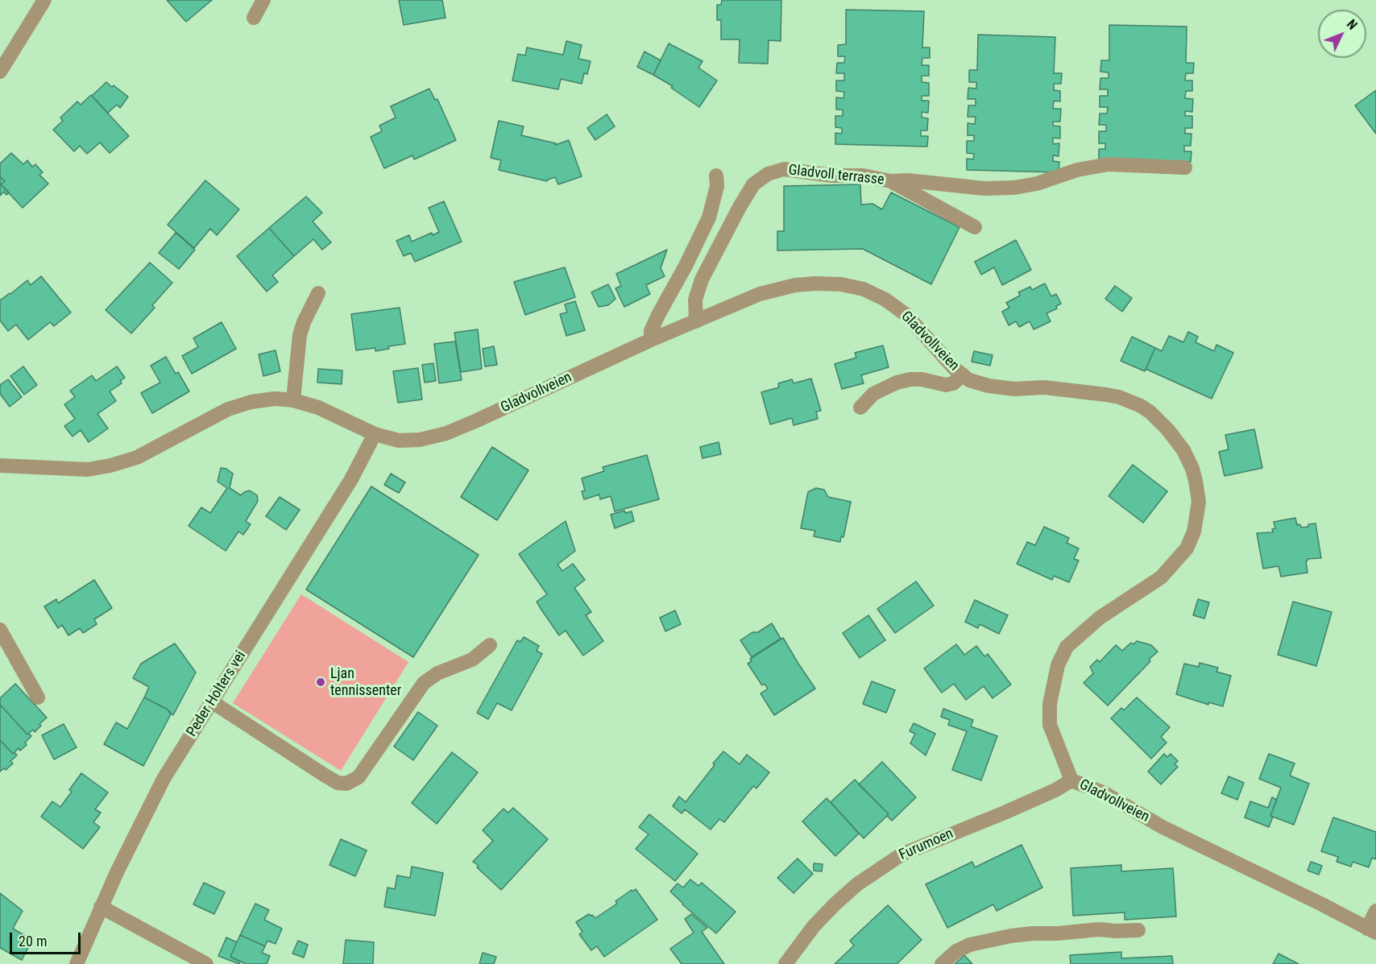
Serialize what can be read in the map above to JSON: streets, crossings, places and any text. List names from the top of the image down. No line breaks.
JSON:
{"streets":{"street":["Gladvoll terrasse","Gladvollveien","Peder Holters vei","Furumoen"]},"crossings":[["Gladvoll terrasse","Gladvollveien"],["Gladvollveien","Peder Holters vei"],["Gladvollveien","Furumoen"]],"places":["Ljan tennissenter"],"scale_bar":"20 m","north":"top right"}
